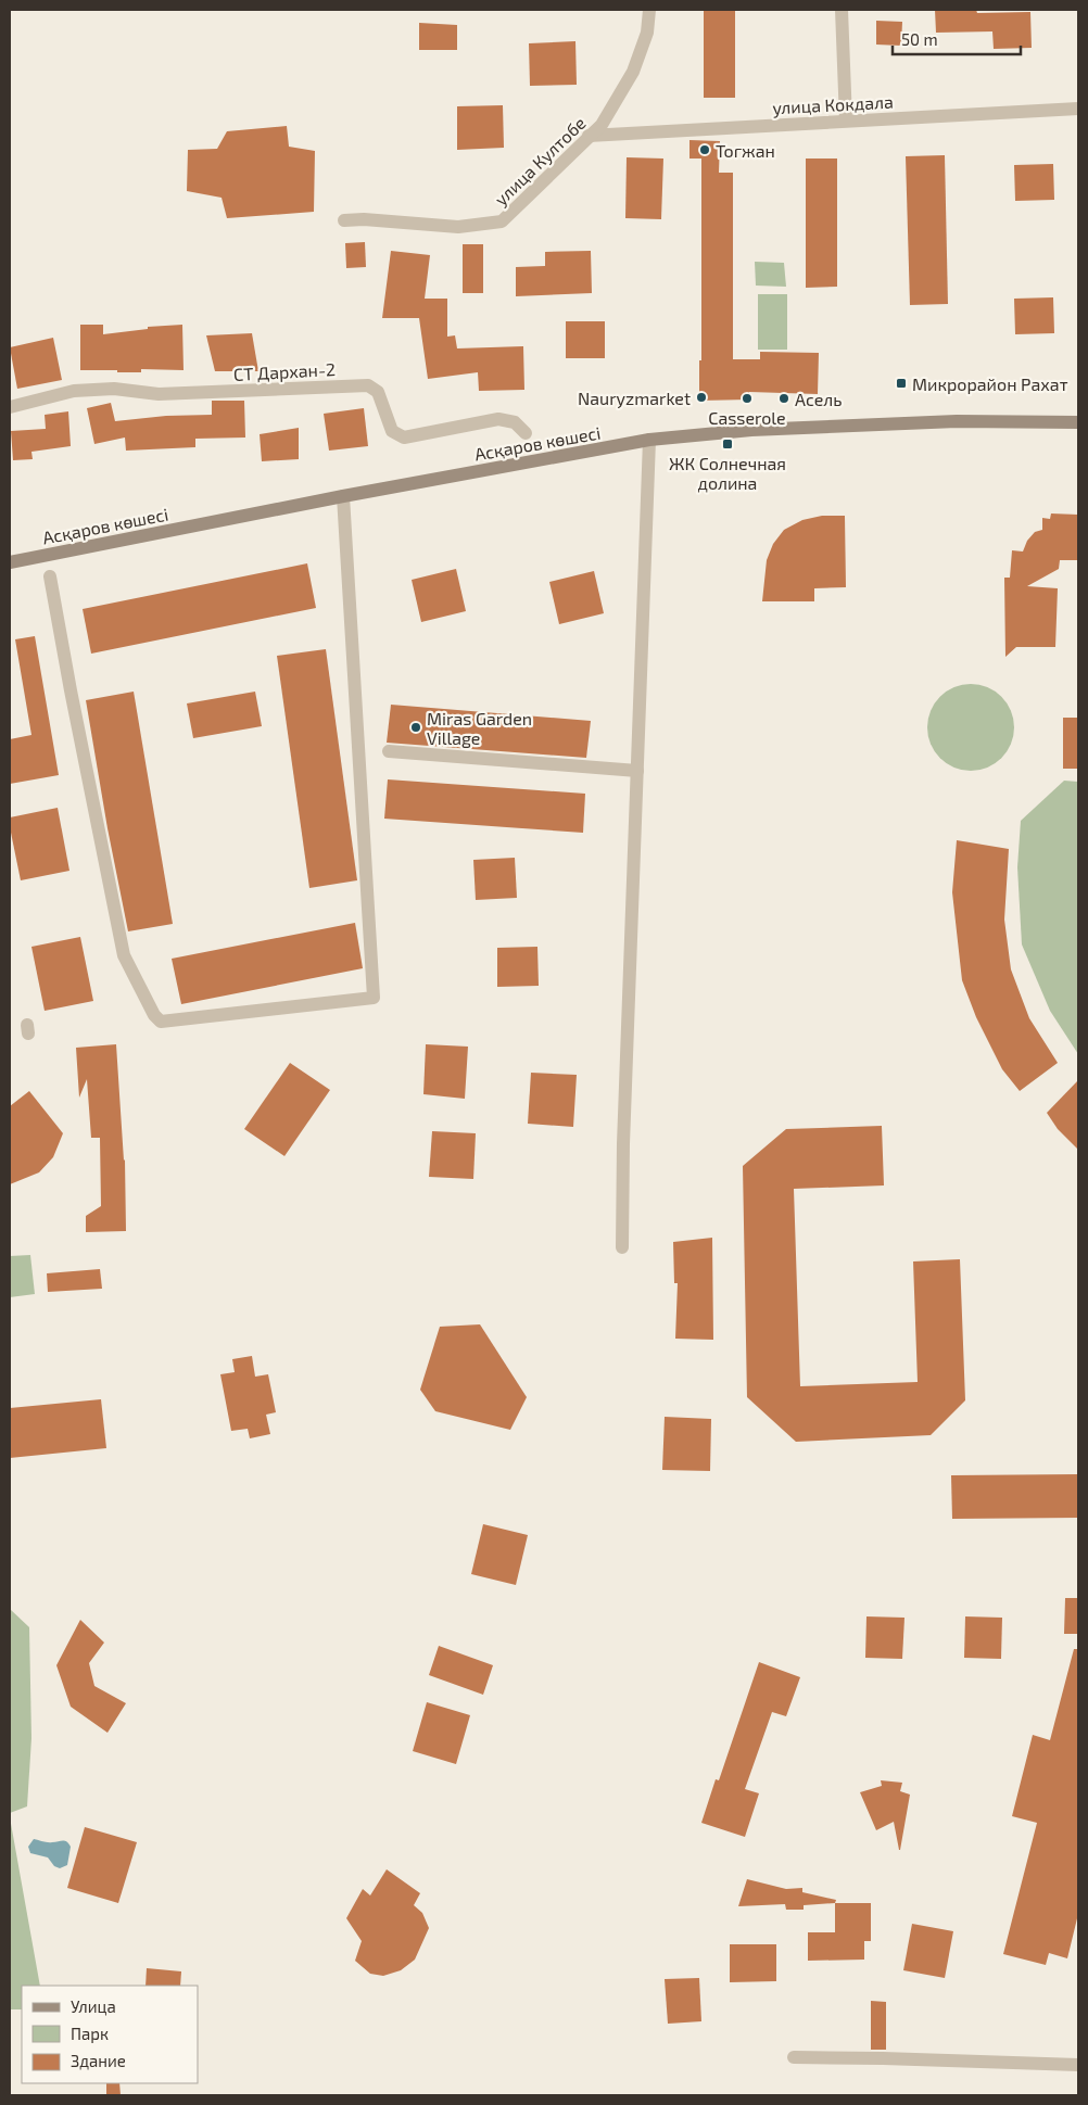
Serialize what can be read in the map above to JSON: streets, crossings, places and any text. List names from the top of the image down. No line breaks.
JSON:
{"streets":{"street":["улица Кокдала","улица Култобе","СТ Дархан-2","Асқаров көшесі"]},"crossings":[["улица Кокдала","улица Култобе"]],"places":{"other":["Тогжан","Nauryzmarket","Casserole","Асель","Miras Garden Village"],"transit":["Микрорайон Рахат","ЖК Солнечная долина"]},"legend":["Улица","Парк","Здание"],"scale_bar":"50 m"}
